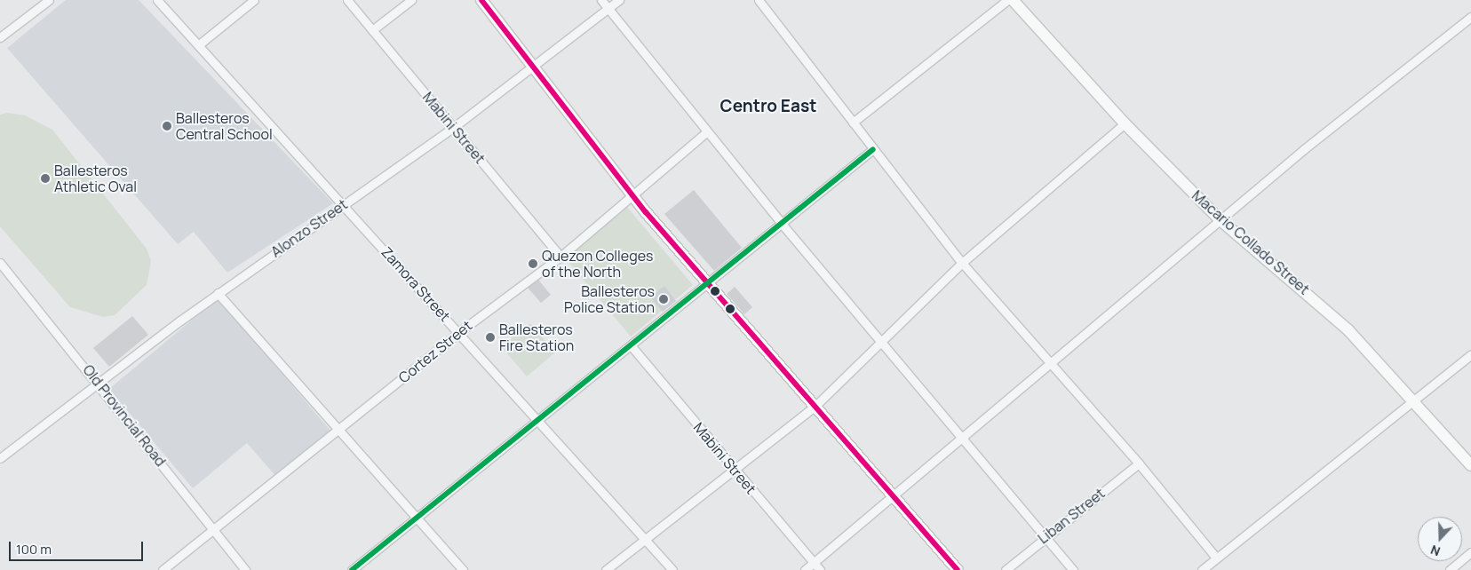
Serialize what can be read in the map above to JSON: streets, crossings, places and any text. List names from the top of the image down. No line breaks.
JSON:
{"streets":{"main road":["Macario Collado Street"],"street":["Mabini Street","Alonzo Street","Zamora Street","Cortez Street","Old Provincial Road","Liban Street"]},"crossings":[["Mabini Street","Alonzo Street"],["Mabini Street","Cortez Street"],["Alonzo Street","Zamora Street"],["Alonzo Street","Old Provincial Road"],["Zamora Street","Cortez Street"],["Cortez Street","Old Provincial Road"]],"districts":["Centro East"],"places":["Ballesteros Central School","Ballesteros Athletic Oval","Quezon Colleges of the North","Ballesteros Police Station","Ballesteros Fire Station"],"scale_bar":"100 m","north":"bottom"}
